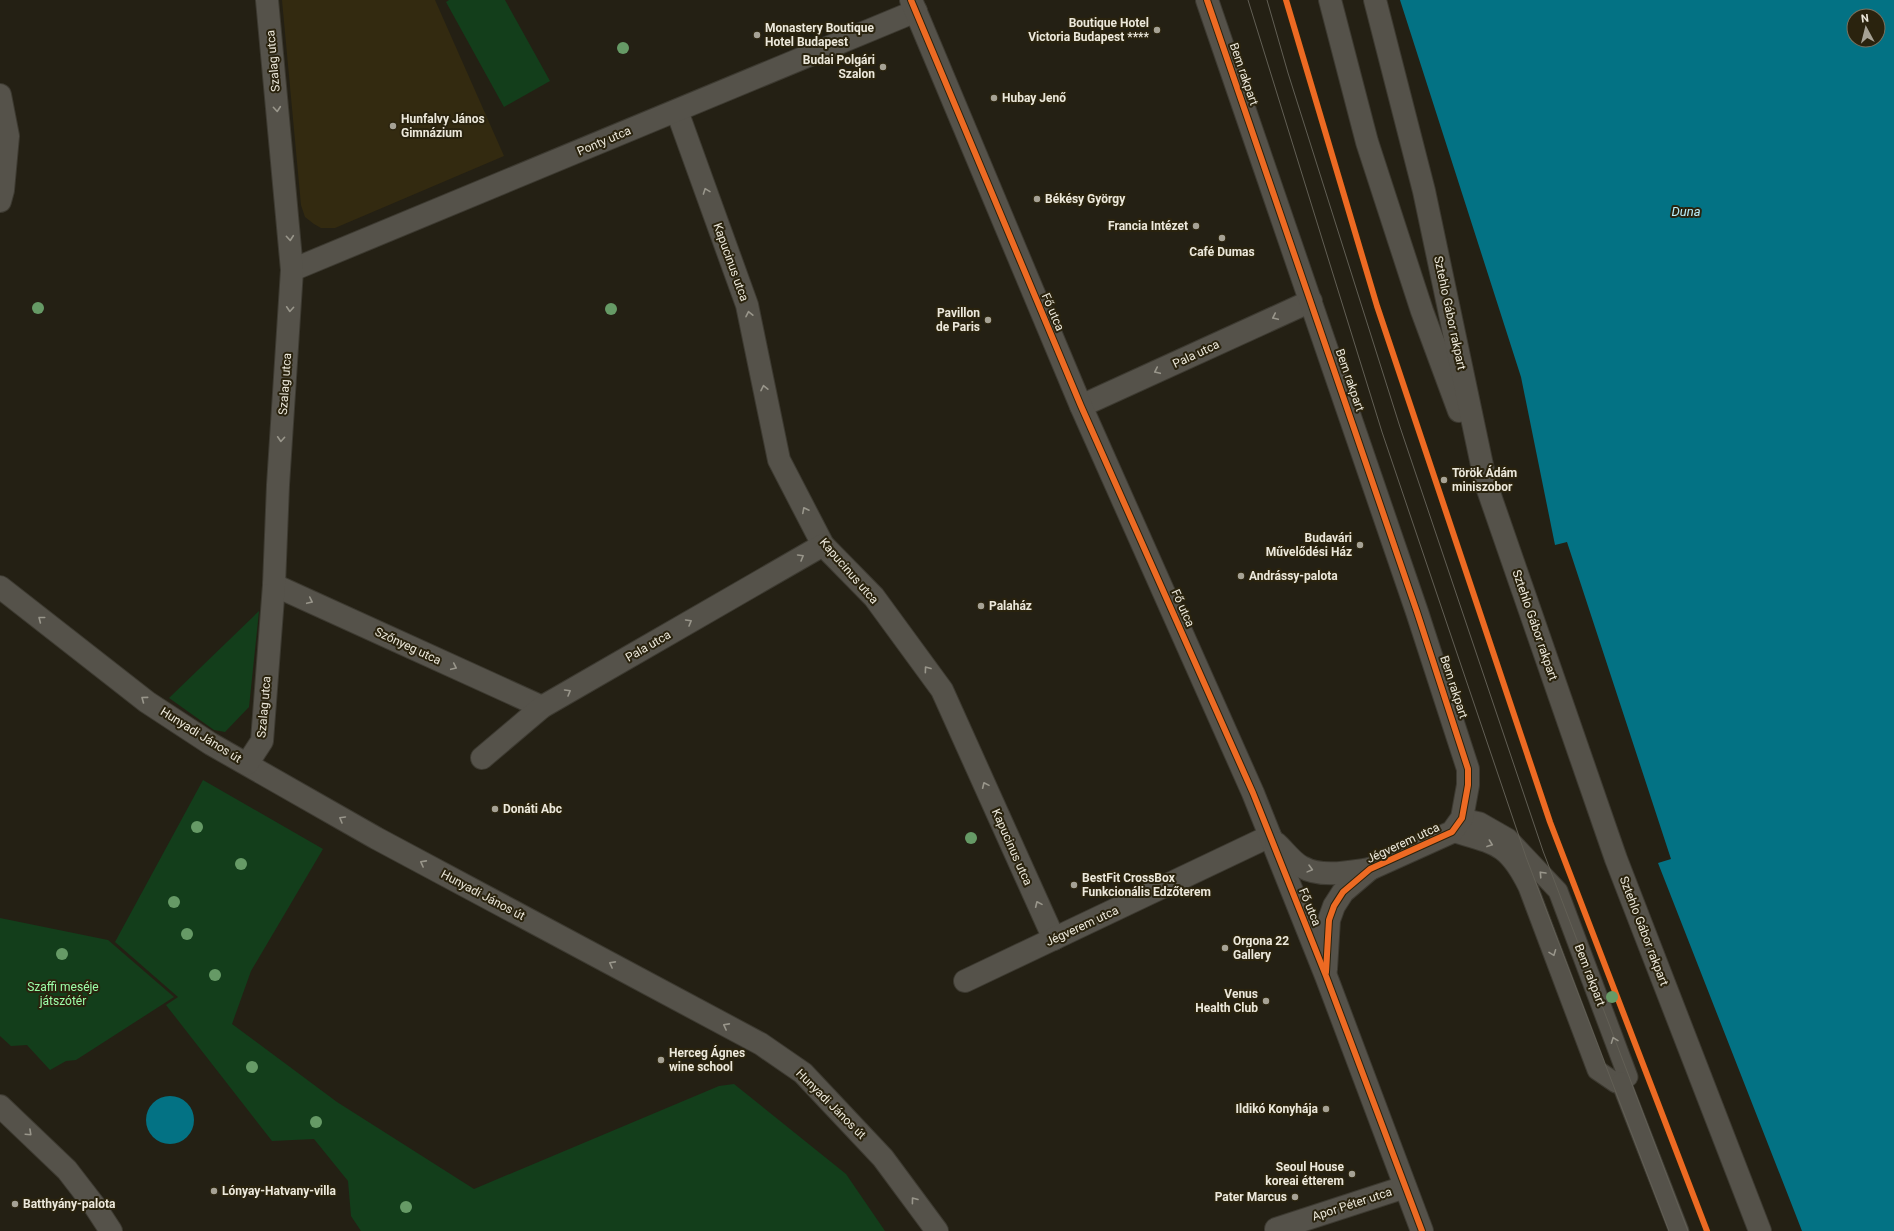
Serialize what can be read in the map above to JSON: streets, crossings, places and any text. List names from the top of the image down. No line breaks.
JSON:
{"streets":{"street":["Szalag utca","Bem rakpart","Ponty utca","Kapucinus utca","Fő utca","Sztehlo Gábor rakpart","Pala utca","Szőnyeg utca","Hunyadi János út","Jégverem utca","Apor Péter utca"]},"crossings":[["Szalag utca","Ponty utca"],["Szalag utca","Szőnyeg utca"],["Szalag utca","Hunyadi János út"],["Bem rakpart","Pala utca"],["Bem rakpart","Jégverem utca"],["Ponty utca","Kapucinus utca"],["Ponty utca","Fő utca"],["Kapucinus utca","Pala utca"],["Kapucinus utca","Jégverem utca"],["Fő utca","Pala utca"],["Fő utca","Jégverem utca"],["Fő utca","Apor Péter utca"],["Pala utca","Szőnyeg utca"]],"one_way":["Szalag utca","Kapucinus utca","Szőnyeg utca","Hunyadi János út"],"water":["Duna"],"parks":["Szaffi meséje játszótér"],"places":["Boutique Hotel Victoria Budapest ****","Monastery Boutique Hotel Budapest","Budai Polgári Szalon","Hubay Jenő","Hunfalvy János Gimnázium","Békésy György","Francia Intézet","Café Dumas","Pavillon de Paris","Török Ádám miniszobor","Budavári Művelődési Ház","Andrássy-palota","Palaház","Donáti Abc","BestFit CrossBox Funkcionális Edzőterem","Orgona 22 Gallery","Venus Health Club","Herceg Ágnes wine school","Ildikó Konyhája","Seoul House koreai étterem","Lónyay-Hatvany-villa","Pater Marcus","Batthyány-palota"],"north":"top"}
